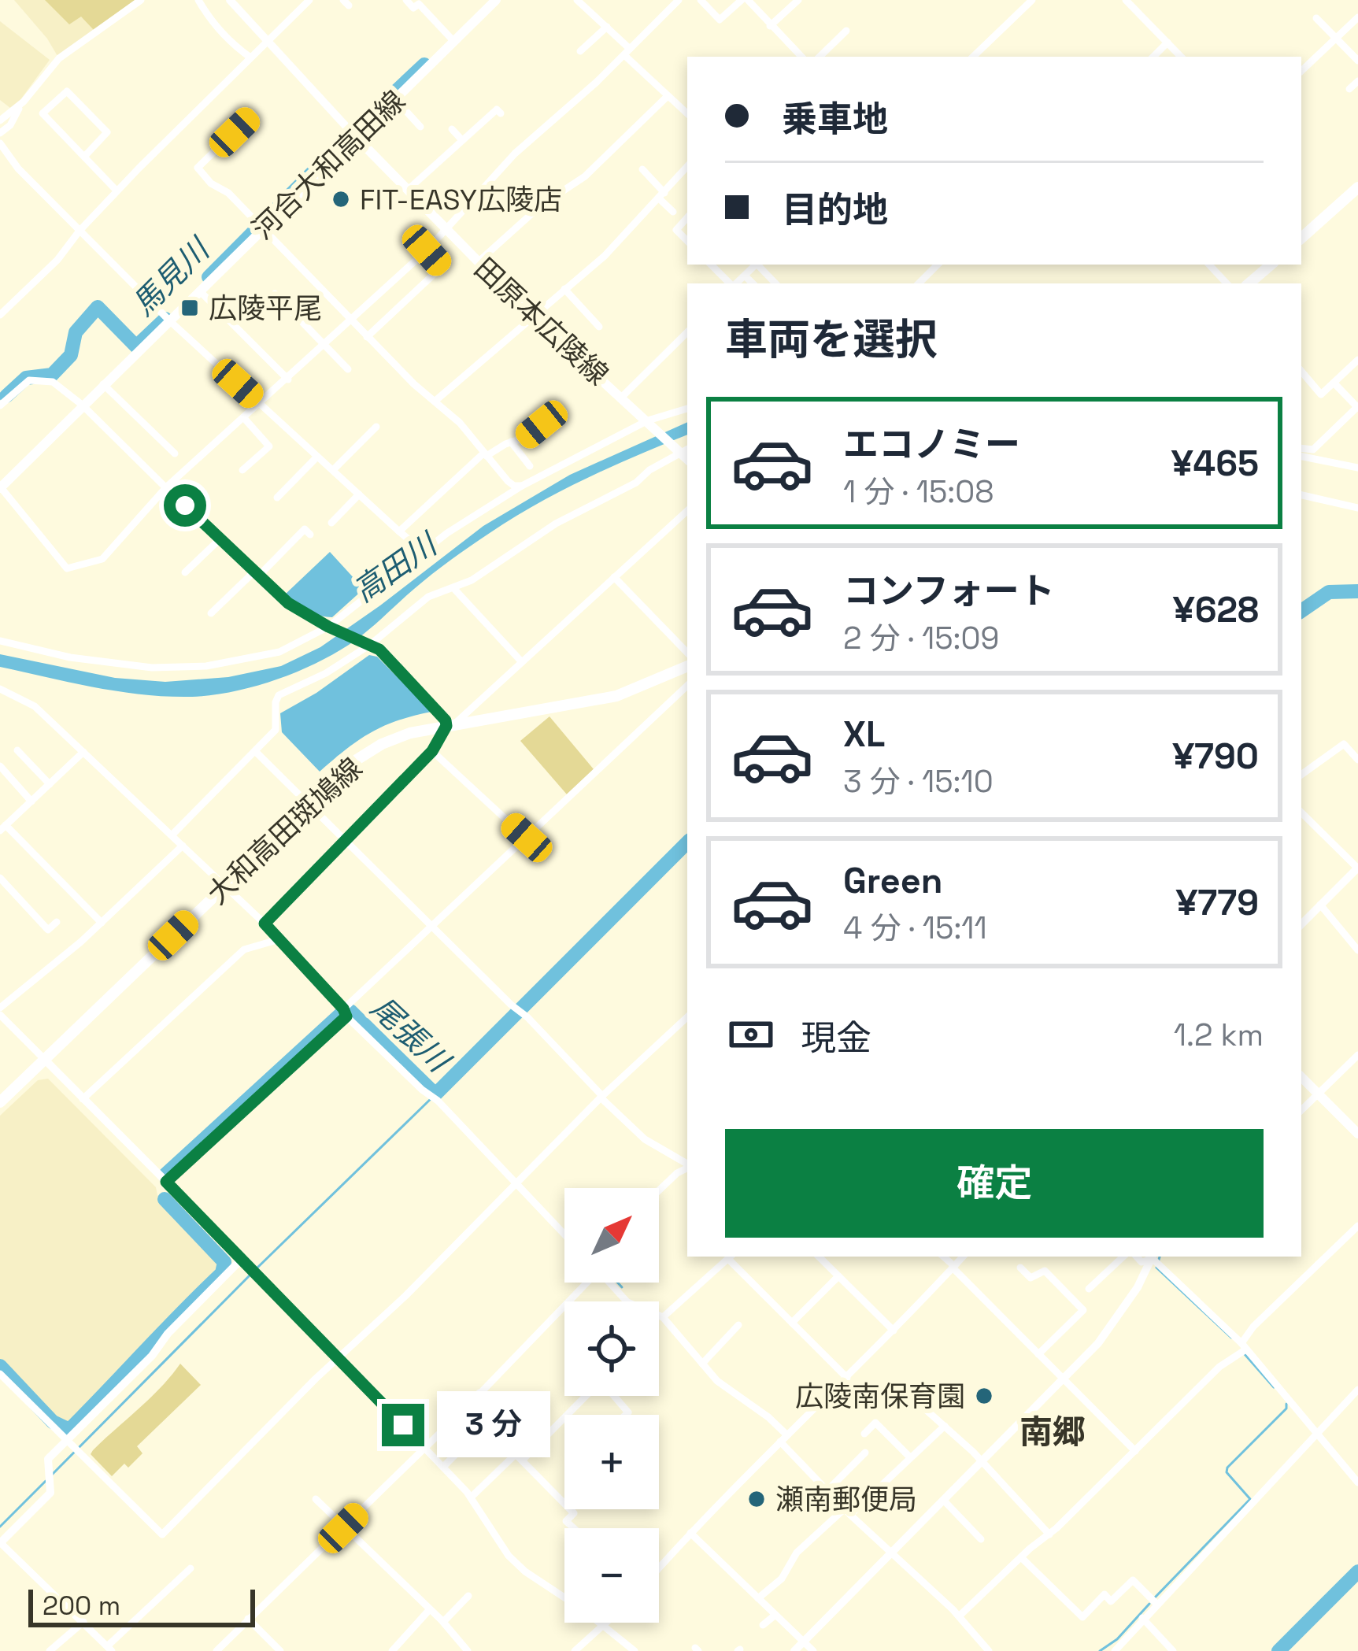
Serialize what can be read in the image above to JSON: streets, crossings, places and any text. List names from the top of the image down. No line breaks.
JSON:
{"streets":{"main road":["河合大和高田線","田原本広陵線","大和高田斑鳩線"]},"crossings":[["河合大和高田線","田原本広陵線"]],"districts":["南郷"],"water":["馬見川","高田川","尾張川"],"places":{"other":["FIT-EASY広陵店","広陵南保育園","瀬南郵便局"],"transit":["広陵平尾"]},"scale_bar":"200 m","north":"top right","page":{"banner":["乗車地","目的地"],"heading":"車両を選択","list":[{"name":"エコノミー","note":"1 分 · 15:08","value":"¥465"},{"name":"コンフォート","note":"2 分 · 15:09","value":"¥628"},{"name":"XL","note":"3 分 · 15:10","value":"¥790"},{"name":"Green","note":"4 分 · 15:11","value":"¥779"}],"pay":["現金","1.2 km"],"buttons":"確定","map_buttons":["+","−"],"bubble":"3 分","scale":"200 m"}}
